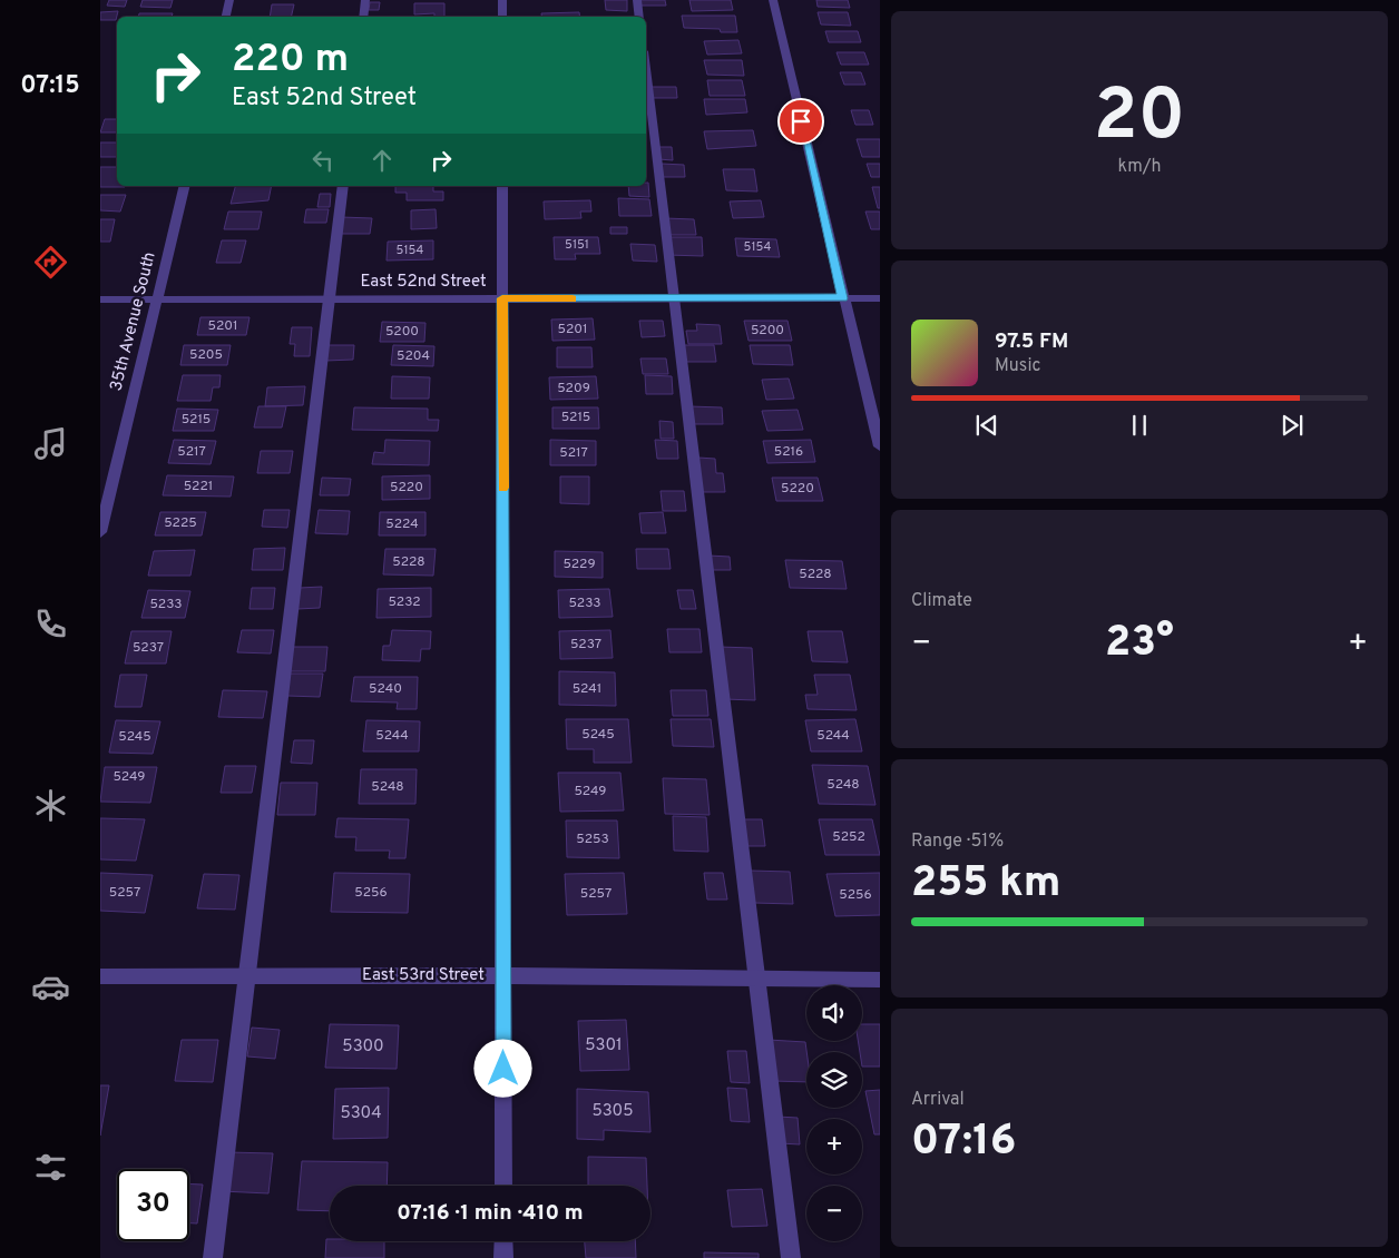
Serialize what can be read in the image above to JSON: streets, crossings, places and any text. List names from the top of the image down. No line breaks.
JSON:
{"streets":{"street":["East 52nd Street","35th Avenue South","East 53rd Street"]},"crossings":[["East 52nd Street","35th Avenue South"]],"house_numbers":["5151","5154","5154","5201","5201","5200","5200","5205","5204","5209","5215","5215","5217","5216","5217","5221","5220","5220","5225","5224","5228","5229","5228","5232","5233","5233","5237","5237","5240","5241","5245","5244","5244","5245","5249","5248","5248","5249","5252","5253","5257","5256","5257","5256","5301","5300","5305","5304"],"page":{"tabs":"07:15","tile":[["20","km/h"],"Climate",["Range · 51%","255 km"],["Arrival","07:16"]],"turn":["220 m","East 52nd Street"],"song":["97.5 FM","Music"],"heat":["−","23°","+"],"map_buttons":["+","−"],"limit":"30","trip":"07:16 · 1 min · 410 m"}}
